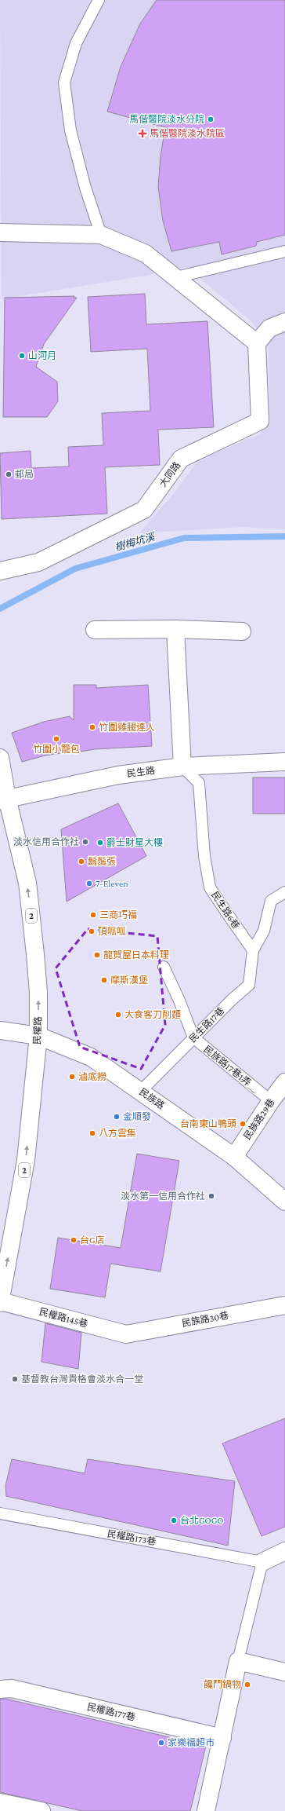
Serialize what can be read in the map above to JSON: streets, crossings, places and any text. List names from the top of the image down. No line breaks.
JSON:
{"streets":{"street":["大同路","民生路","2","民權路","民族路","民族路29巷","民權路145巷","民族路30巷","民權路177巷"],"lane":["民生路6巷","民生路17巷","民族路17巷1弄＿","民權路173巷"]},"crossings":[["民生路","民生路6巷"],["民生路","民權路"],["民生路6巷","民生路17巷"],["民生路17巷","民族路17巷1弄＿"],["民生路17巷","民族路"],["民權路","民族路"],["民權路","民權路145巷"],["民族路17巷1弄＿","民族路29巷"],["民族路","民族路29巷"],["民權路145巷","民族路30巷"]],"one_way":["民權路"],"water":["樹梅坑溪"],"places":{"other":["馬偕醫院淡水分院","山河月","郵局","竹圍雞腿達人","竹圍小籠包","淡水信用合作社","爵士財星大樓","鬍鬚張","7-Eleven","三商巧福","頂呱呱","龍賀屋日本料理","摩斯漢堡","大食客刀削麵","滷底撈","金順發","台南東山鴨頭","八方雲集","淡水第一信用合作社","台G店","基督教台灣貴格會淡水合一堂","台北GOGO","饞鬥鍋物","家樂福超市"],"health":["馬偕醫院淡水院區"]}}
